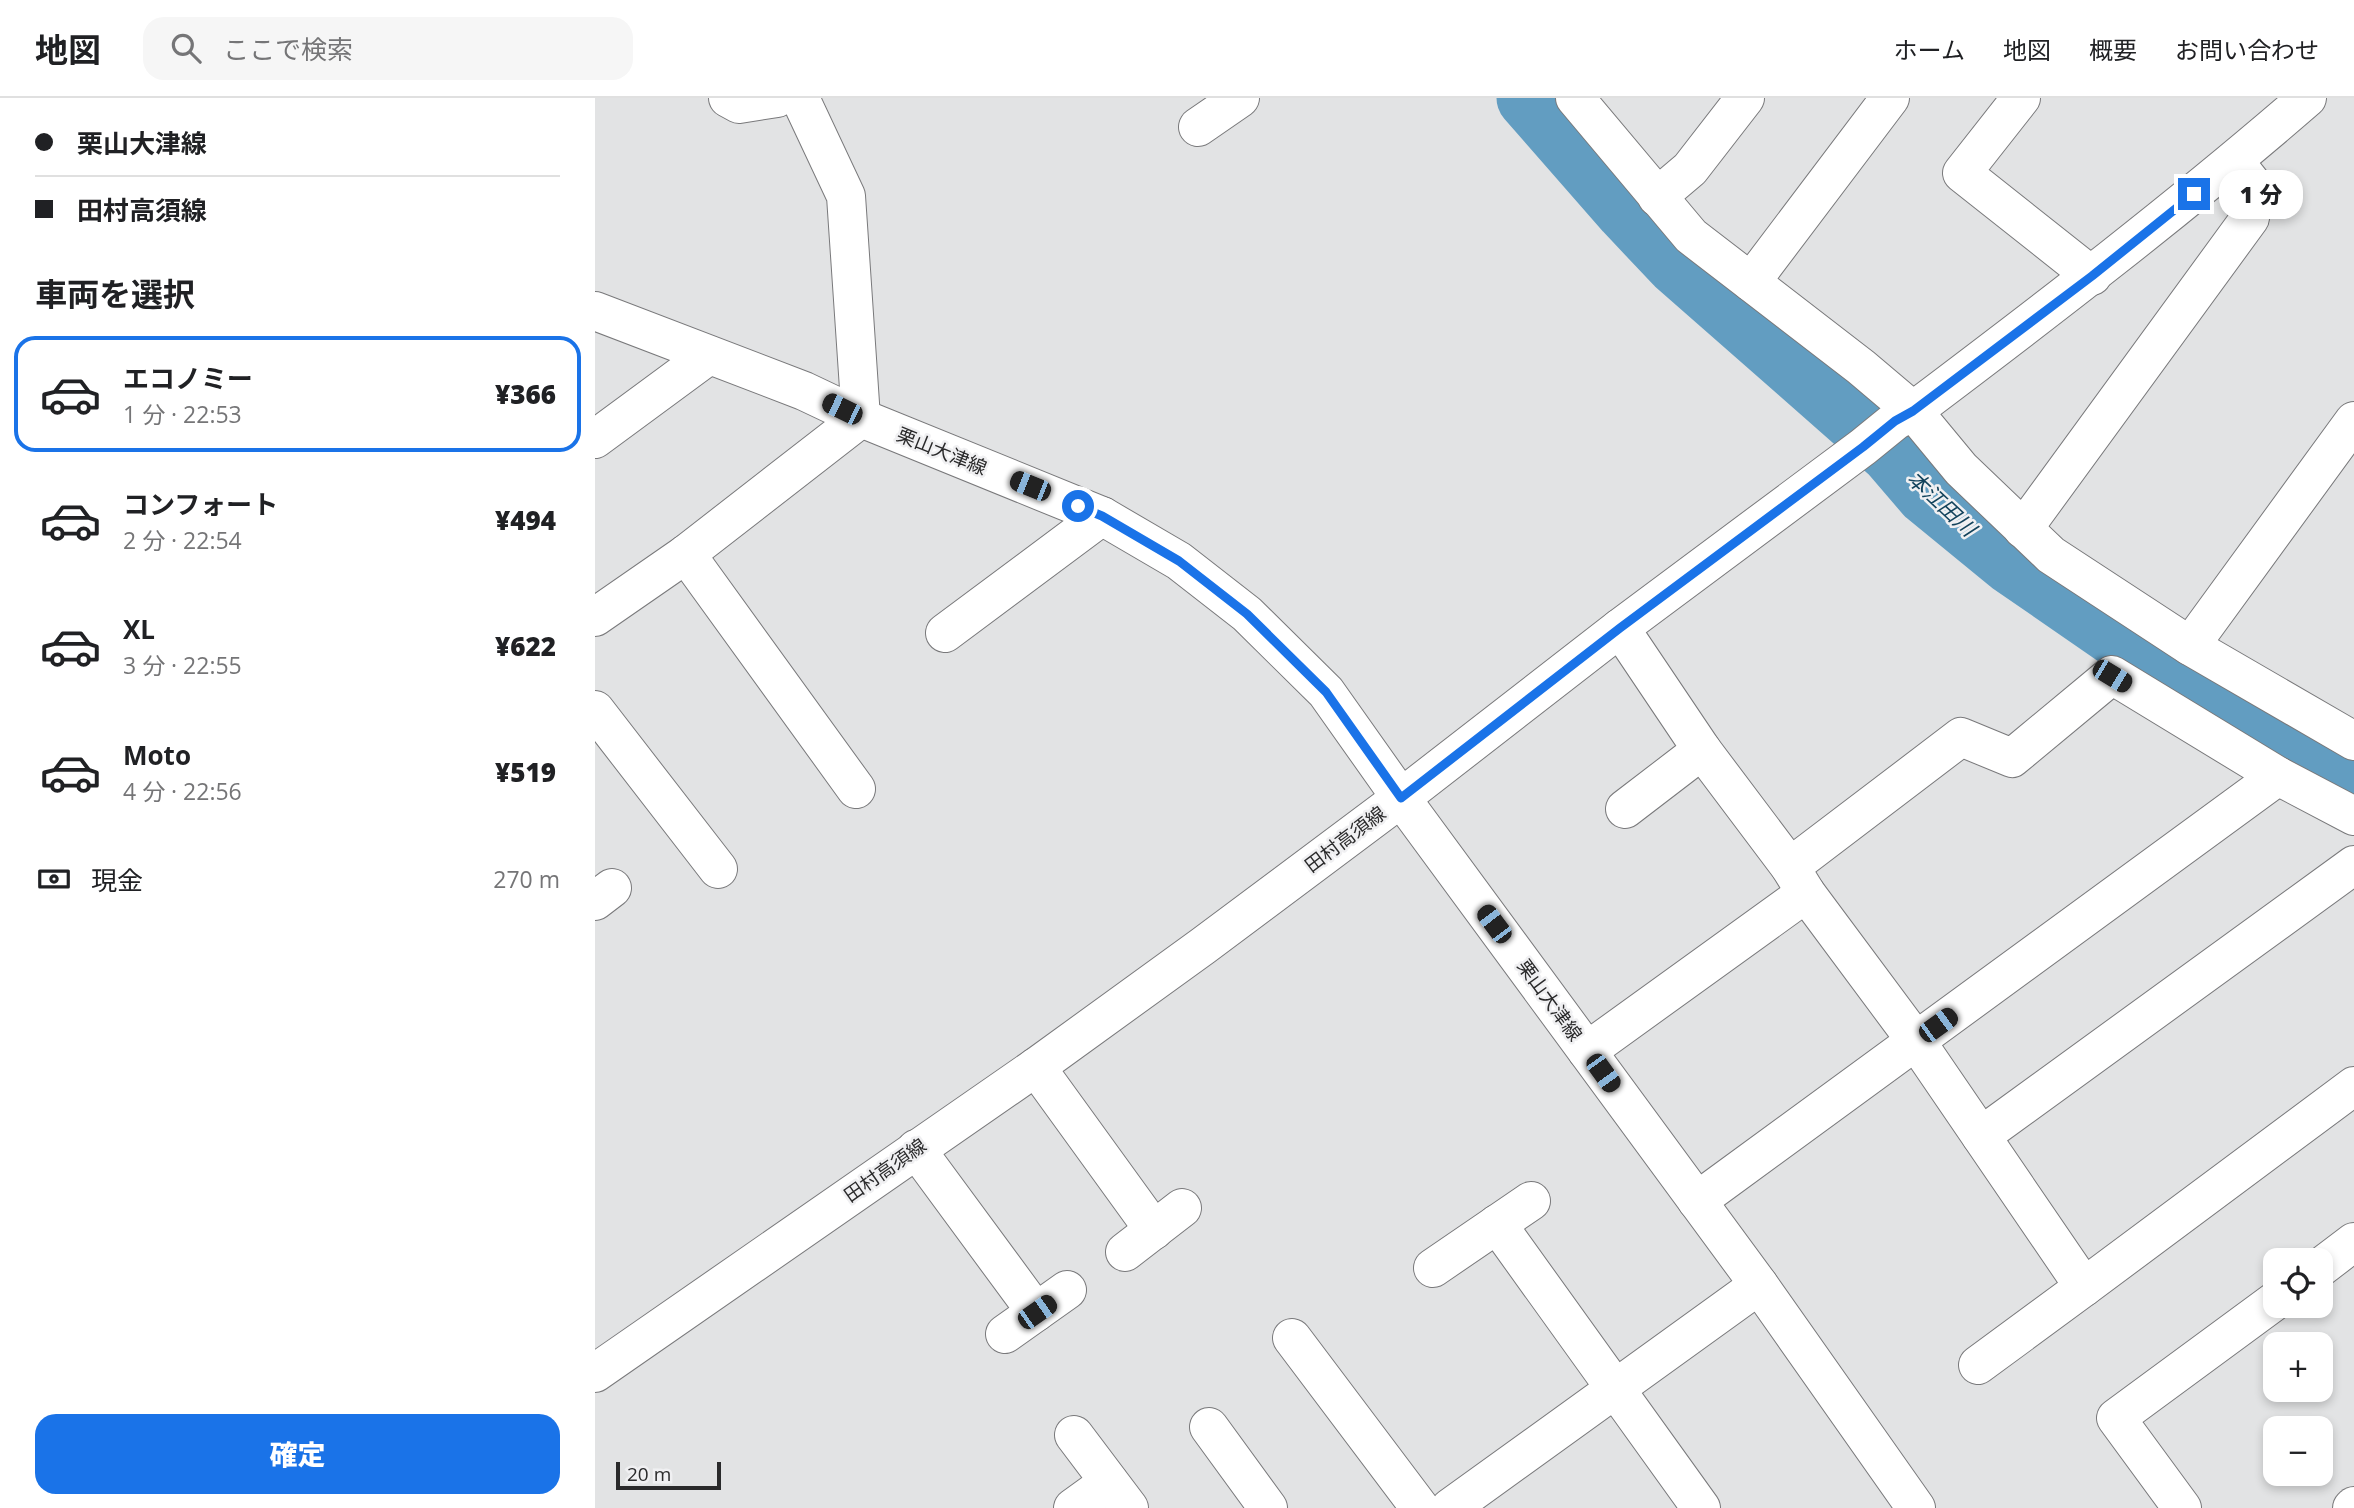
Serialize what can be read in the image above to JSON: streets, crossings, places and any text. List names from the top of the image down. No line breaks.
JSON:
{"streets":{"street":["栗山大津線","田村高須線"]},"crossings":[["栗山大津線","田村高須線"]],"water":["本江田川"],"scale_bar":"20 m","page":{"header":"地図","search":"ここで検索","nav":["ホーム","地図","概要","お問い合わせ"],"banner":["栗山大津線","田村高須線"],"bubble":"1 分","heading":"車両を選択","list":[{"name":"エコノミー","note":"1 分 · 22:53","value":"¥366"},{"name":"コンフォート","note":"2 分 · 22:54","value":"¥494"},{"name":"XL","note":"3 分 · 22:55","value":"¥622"},{"name":"Moto","note":"4 分 · 22:56","value":"¥519"}],"pay":["現金","270 m"],"map_buttons":["+","−"],"buttons":"確定","scale":"20 m"}}
